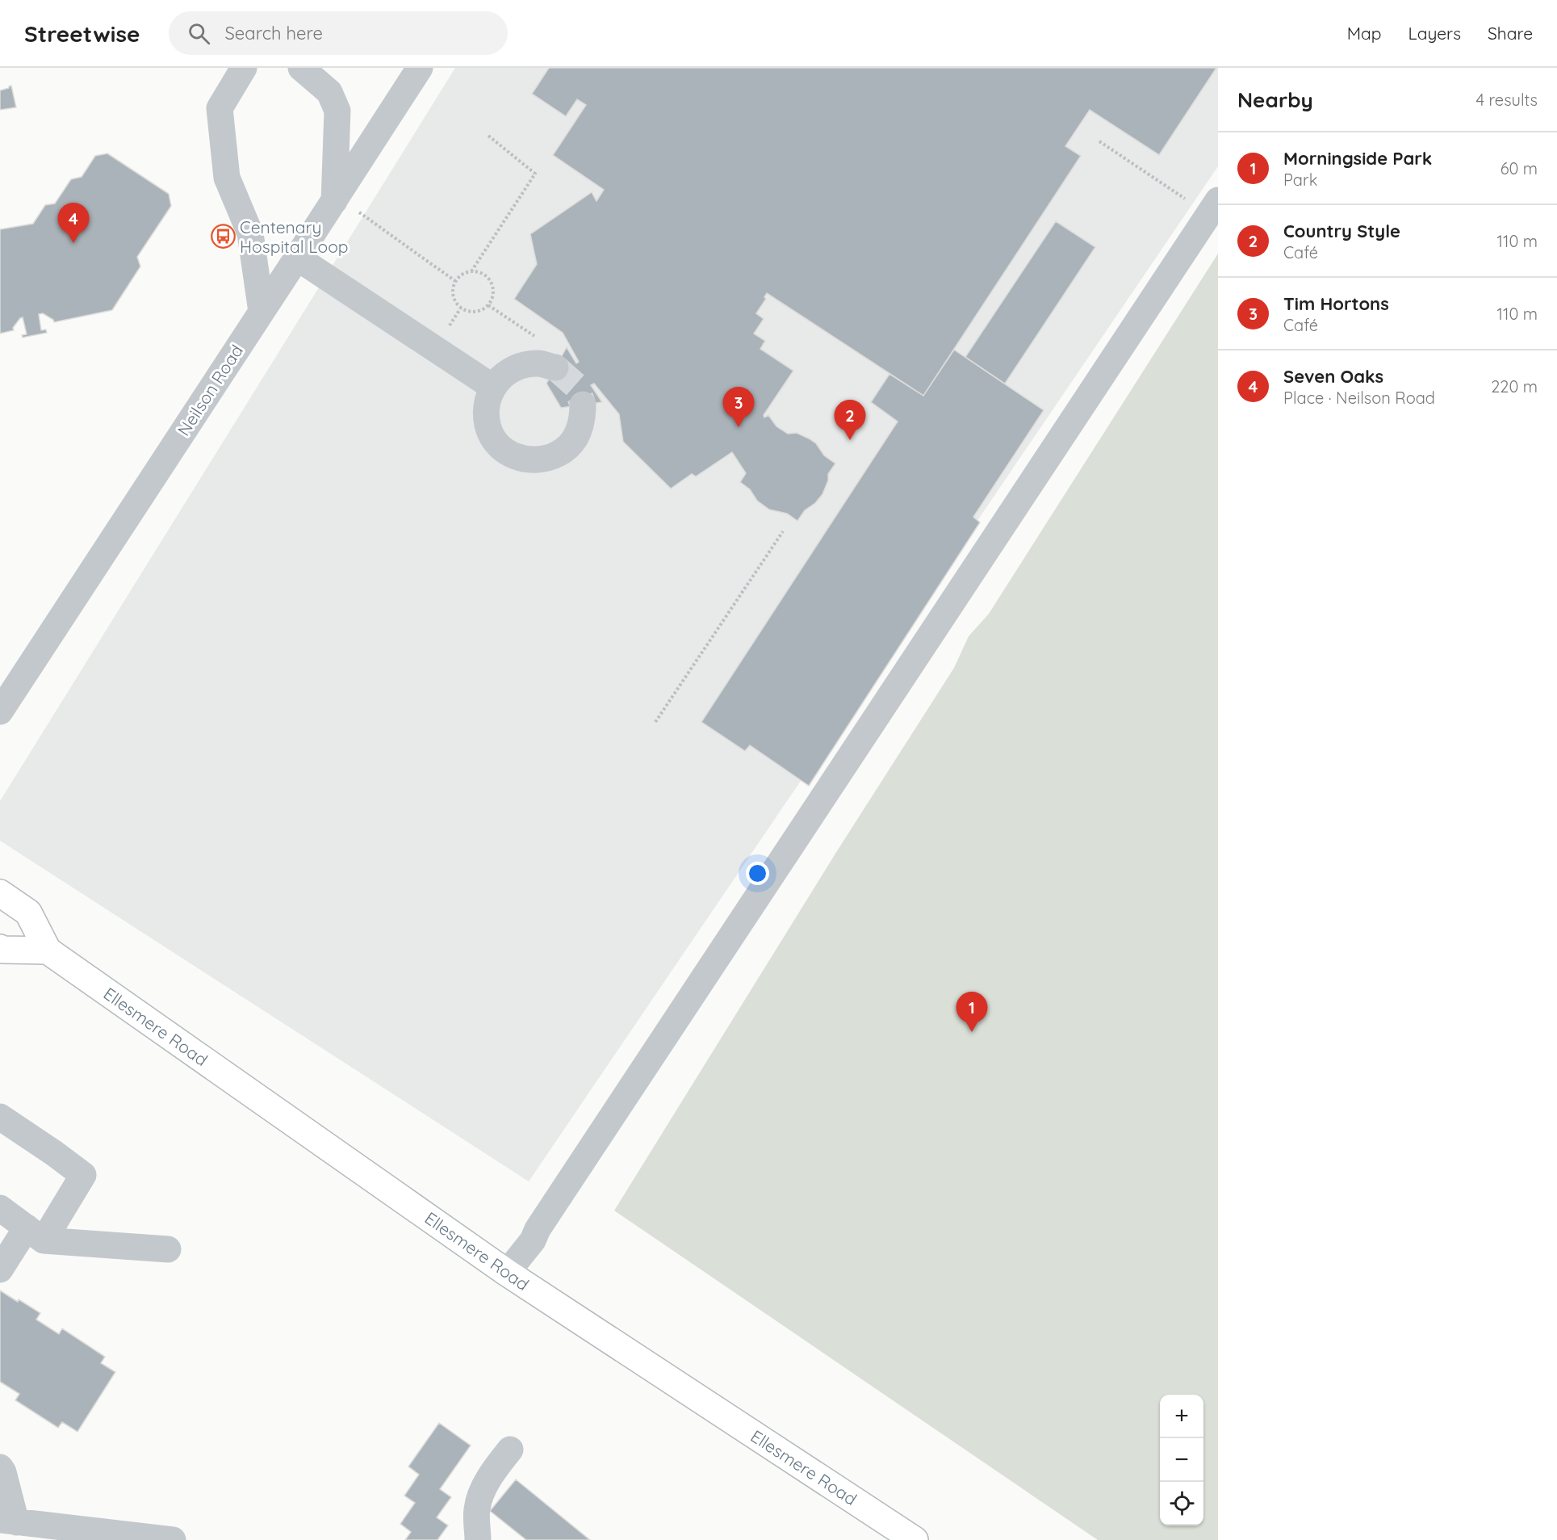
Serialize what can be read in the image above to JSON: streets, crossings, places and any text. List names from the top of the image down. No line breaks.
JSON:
{"streets":{"main road":["Ellesmere Road"],"street":["Neilson Road"]},"places":{"bus stop":["Centenary Hospital Loop"]},"page":{"header":"Streetwise","search":"Search here","nav":["Map","Layers","Share"],"heading":["Nearby","4 results"],"list":[{"mark":"1","name":"Morningside Park","note":"Park","value":"60 m"},{"mark":"2","name":"Country Style","note":"Café","value":"110 m"},{"mark":"3","name":"Tim Hortons","note":"Café","value":"110 m"},{"mark":"4","name":"Seven Oaks","note":"Place · Neilson Road","value":"220 m"}],"pins":["4","3","2","1"],"map_buttons":["+","−"]}}
